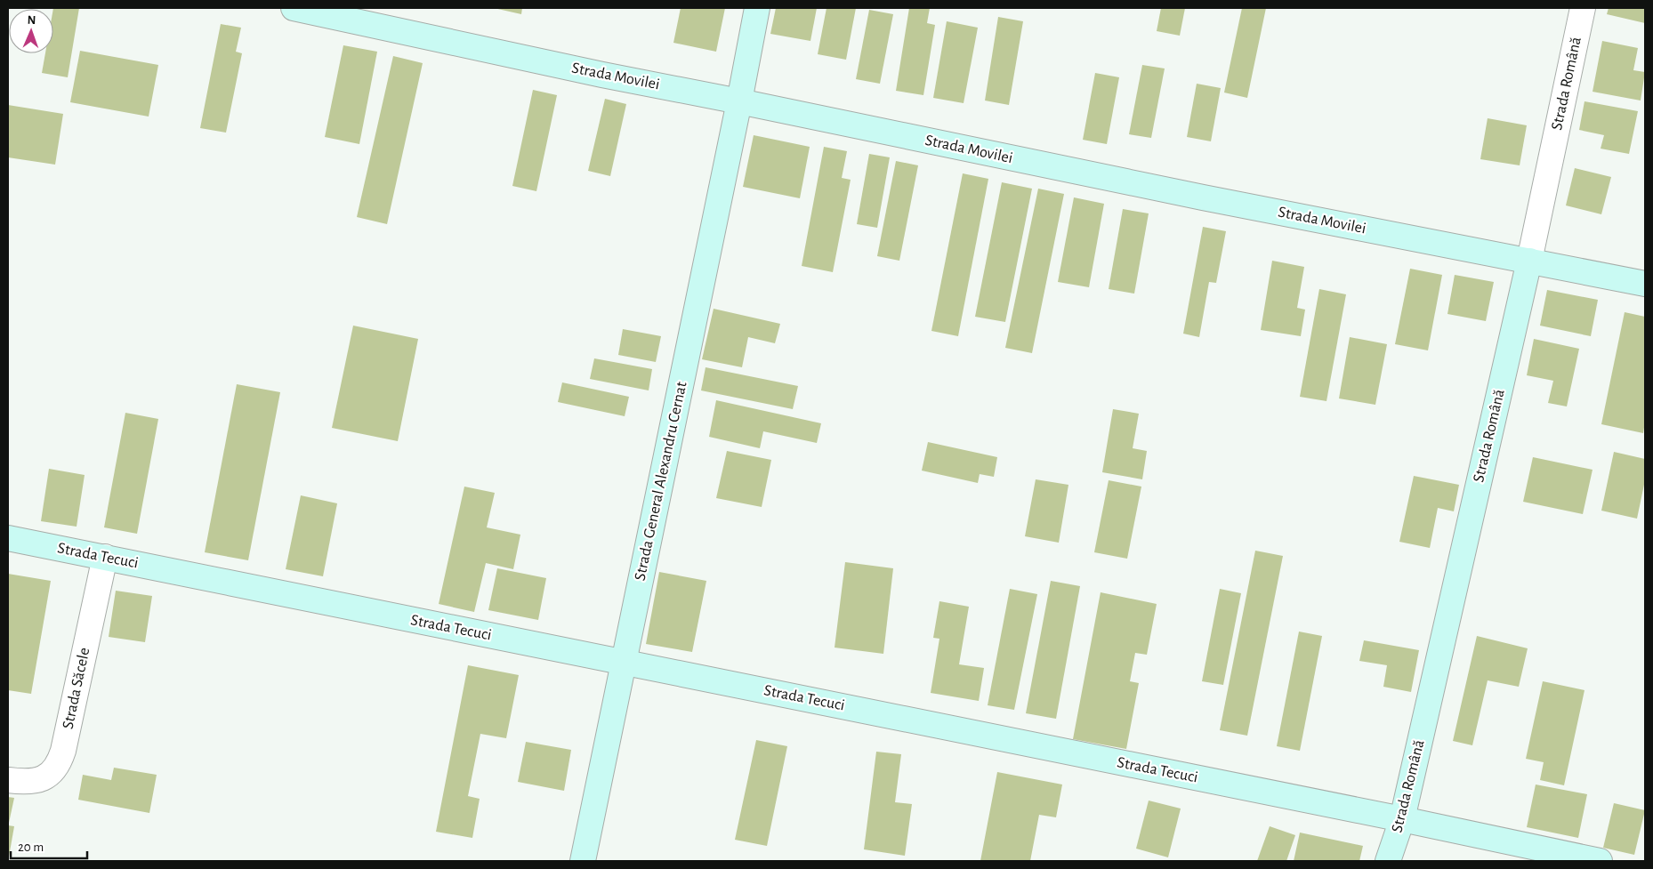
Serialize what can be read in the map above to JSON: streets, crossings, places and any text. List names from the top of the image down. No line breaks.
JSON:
{"streets":{"street":["Strada Movilei","Strada Română","Strada General Alexandru Cernat","Strada Tecuci","Strada Săcele"]},"crossings":[["Strada Movilei","Strada Română"],["Strada Movilei","Strada General Alexandru Cernat"],["Strada Română","Strada Tecuci"],["Strada General Alexandru Cernat","Strada Tecuci"],["Strada Tecuci","Strada Săcele"]],"scale_bar":"20 m","north":"top"}
